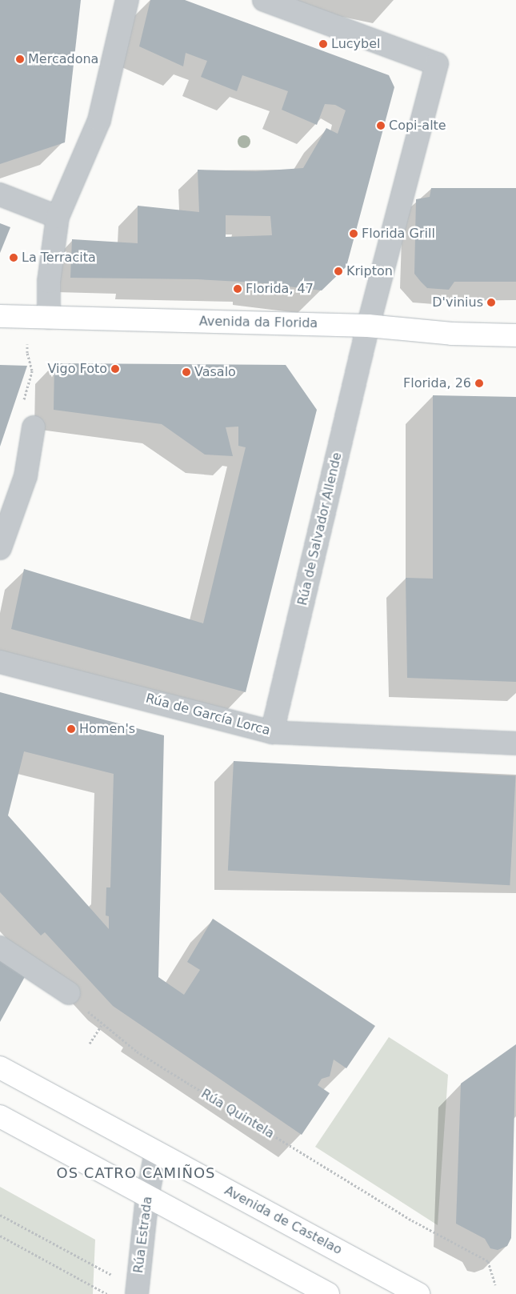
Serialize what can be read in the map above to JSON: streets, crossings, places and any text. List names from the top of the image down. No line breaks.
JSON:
{"streets":{"main road":["Avenida da Florida","Avenida de Castelao"],"street":["Rúa de Salvador Allende","Rúa de García Lorca","Rúa Estrada"],"path":["Rúa Quintela"]},"crossings":[["Avenida da Florida","Rúa de Salvador Allende"],["Rúa de Salvador Allende","Rúa de García Lorca"],["Avenida de Castelao","Rúa Estrada"]],"districts":["OS CATRO CAMIÑOS"],"places":["Lucybel","Mercadona","Copi-alte","Florida Grill","La Terracita","Kripton","Florida, 47","D'vinius","Vigo Foto","Vasalo","Florida, 26","Homen's"]}
